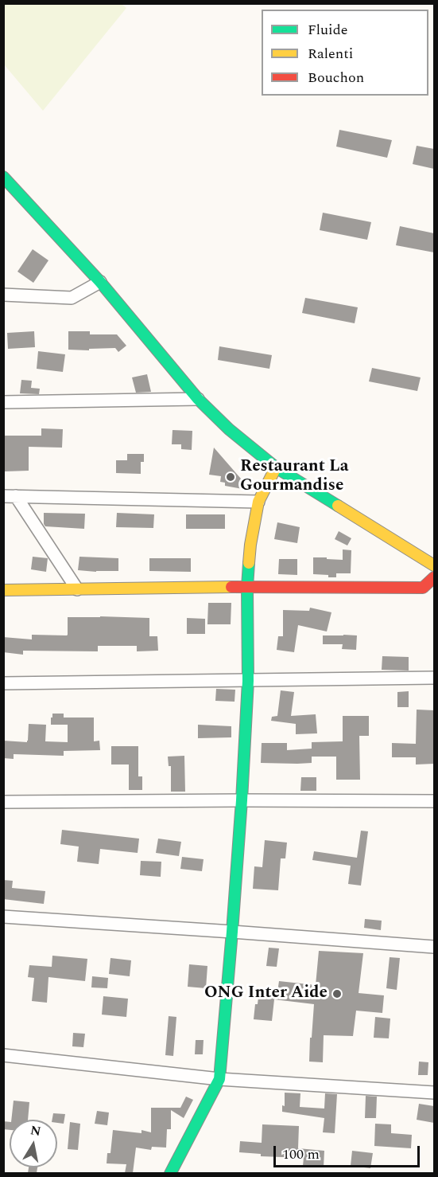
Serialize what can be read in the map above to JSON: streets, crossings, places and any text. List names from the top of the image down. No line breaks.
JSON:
{"places":["Restaurant La Gourmandise","ONG Inter Aide"],"legend":["Fluide","Ralenti","Bouchon"],"scale_bar":"100 m","north":"top"}
